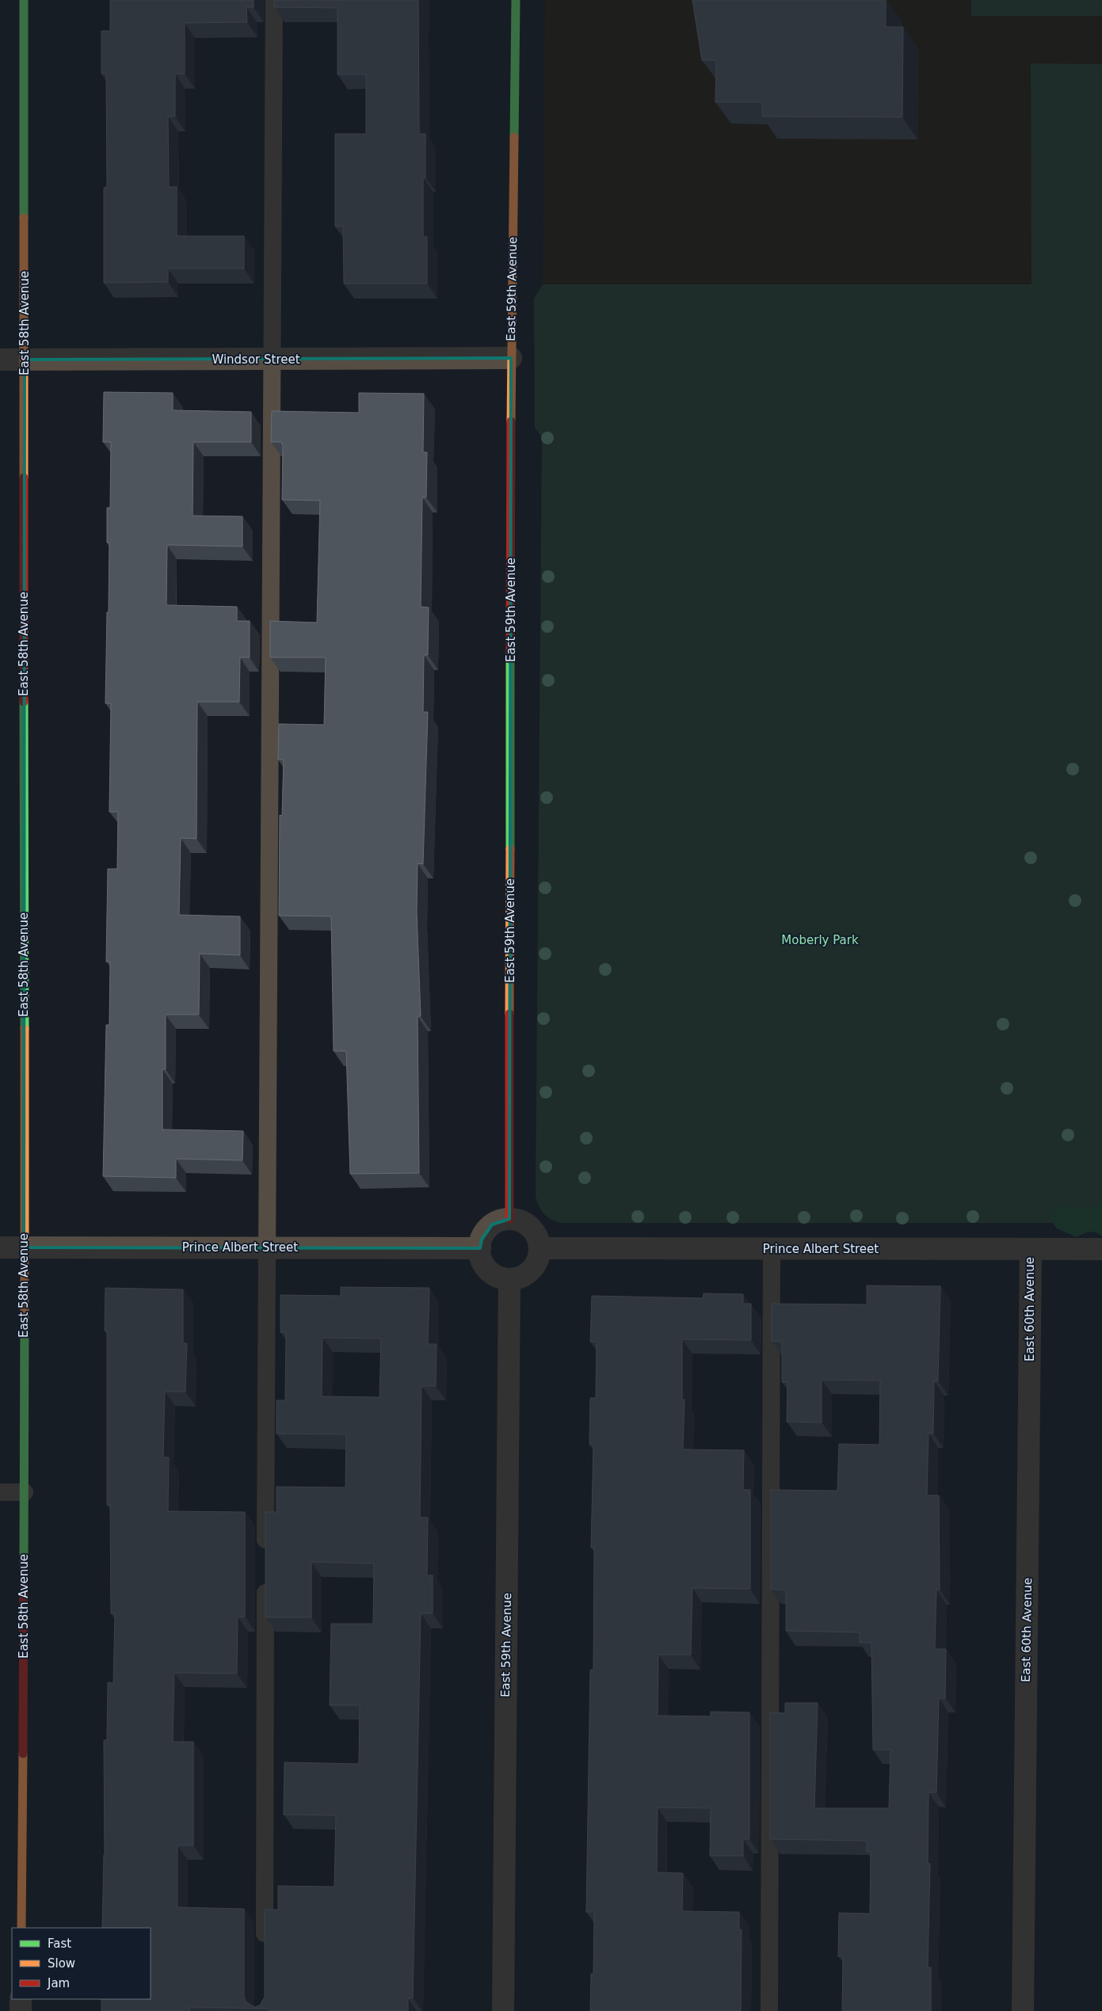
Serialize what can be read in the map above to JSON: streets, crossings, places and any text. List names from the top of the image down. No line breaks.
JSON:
{"streets":{"street":["East 59th Avenue","East 58th Avenue","Windsor Street","Prince Albert Street","East 60th Avenue"]},"crossings":[["East 59th Avenue","Windsor Street"],["East 59th Avenue","Prince Albert Street"],["East 58th Avenue","Windsor Street"],["East 58th Avenue","Prince Albert Street"],["Prince Albert Street","East 60th Avenue"]],"parks":["Moberly Park"],"legend":["Fast","Slow","Jam"]}
